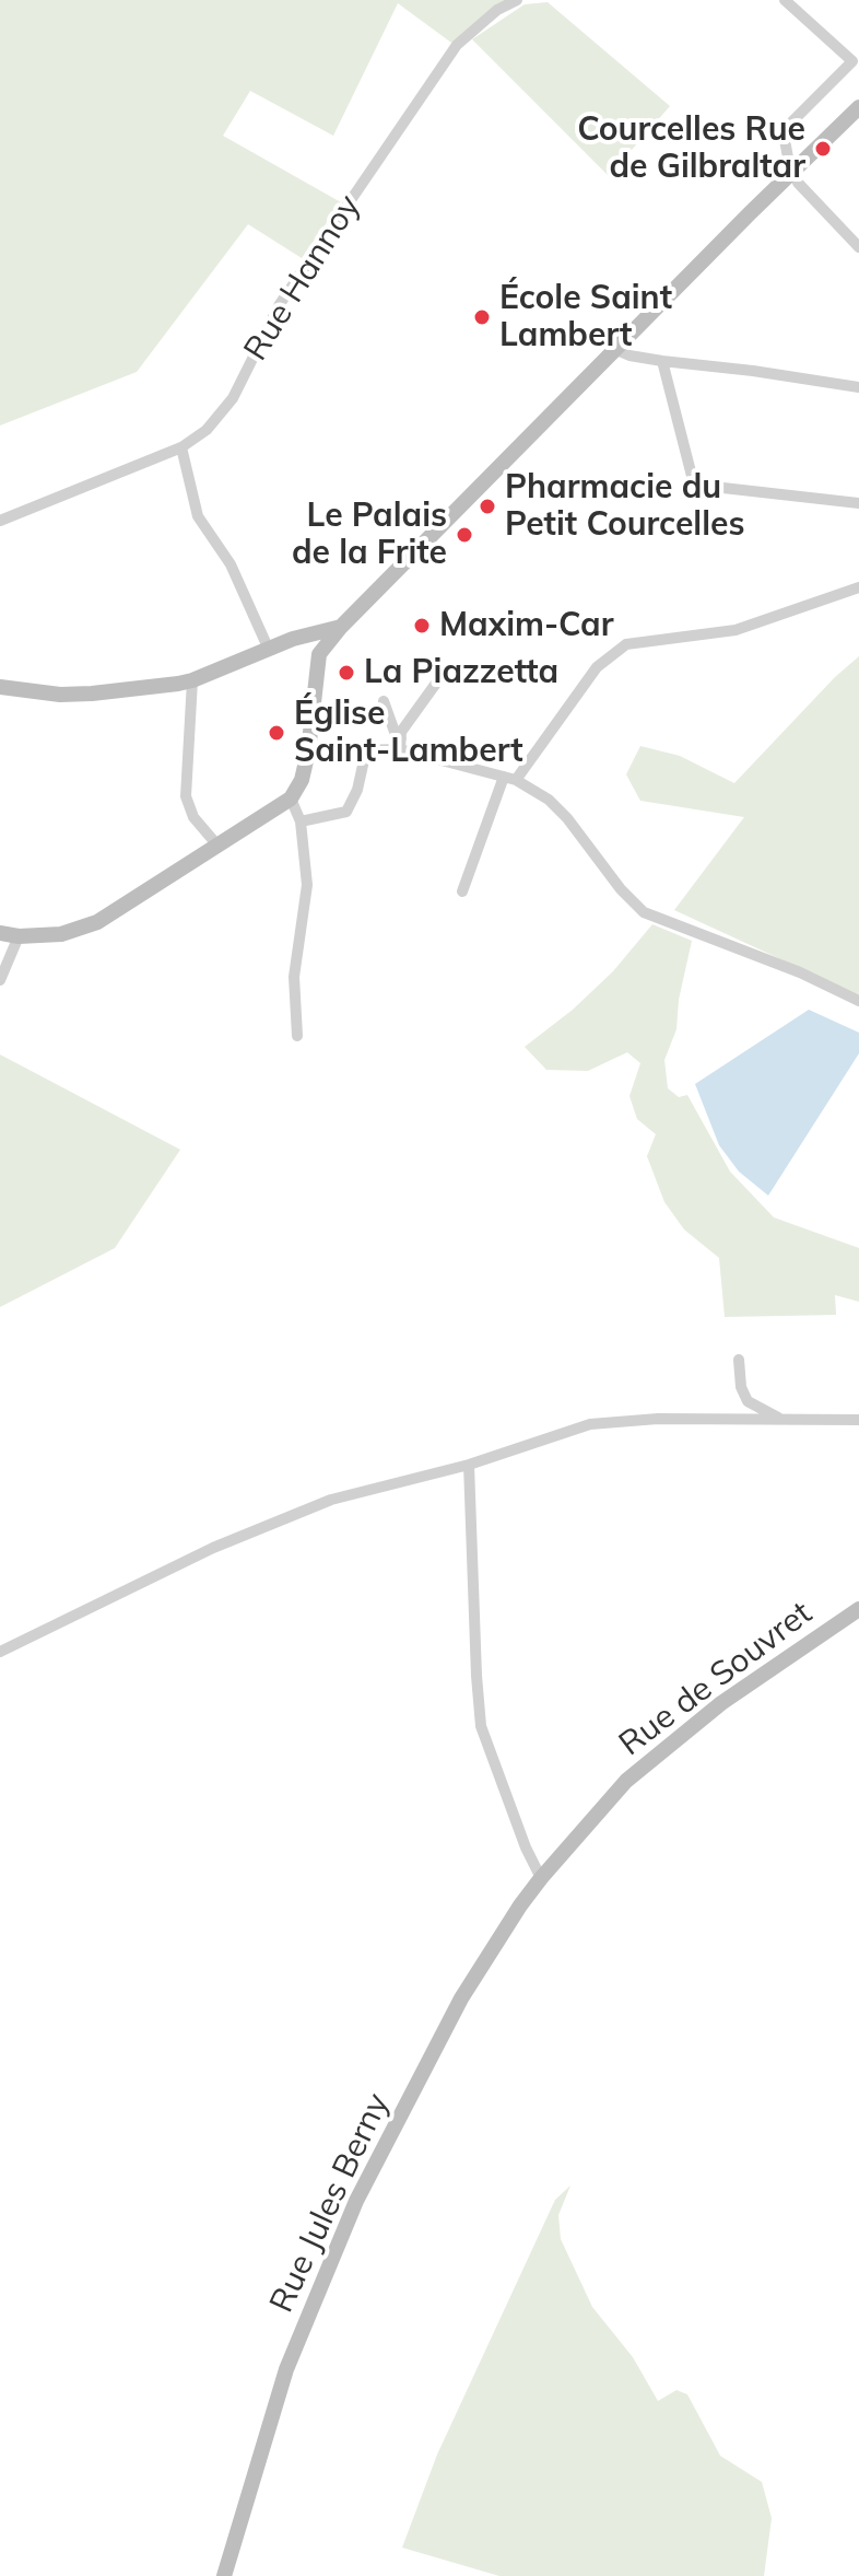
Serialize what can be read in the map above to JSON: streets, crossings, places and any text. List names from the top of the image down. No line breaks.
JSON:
{"streets":{"main road":["Rue de Souvret","Rue Jules Berny"],"street":["Rue Hannoy"]},"crossings":[["Rue de Souvret","Rue Jules Berny"]],"places":["Courcelles Rue de Gilbraltar","École Saint Lambert","Pharmacie du Petit Courcelles","Le Palais de la Frite","Maxim-Car","La Piazzetta","Église Saint-Lambert"]}
